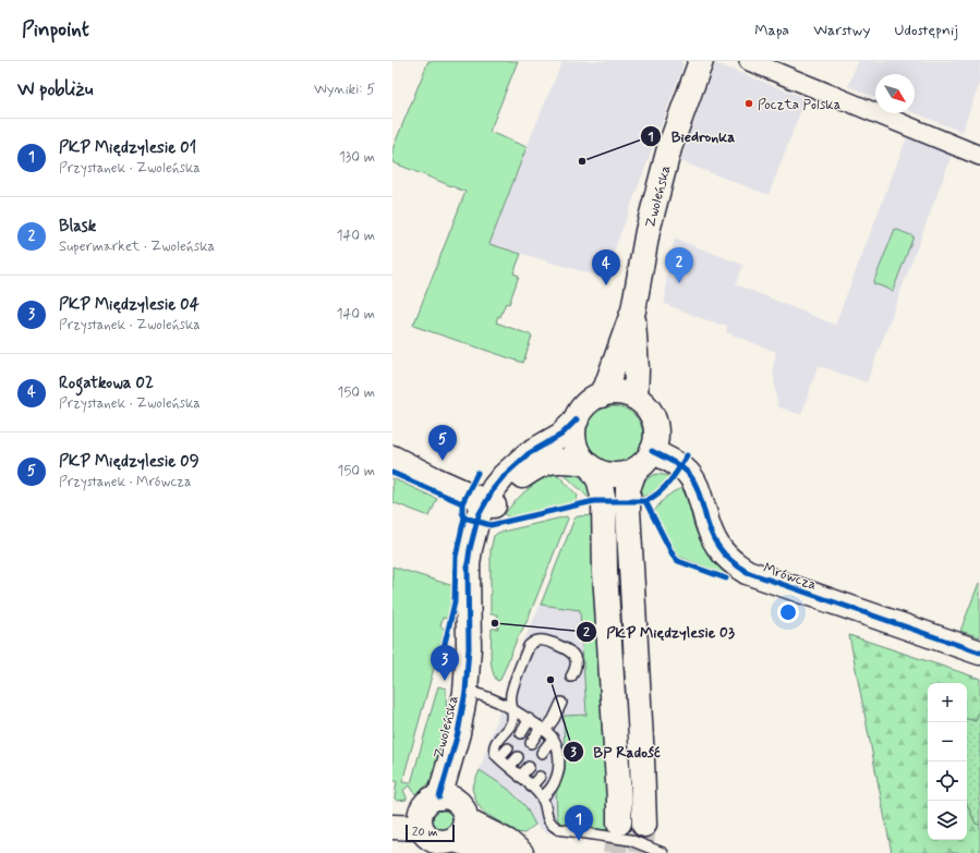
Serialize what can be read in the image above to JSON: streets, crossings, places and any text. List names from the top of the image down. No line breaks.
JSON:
{"streets":{"street":["Zwoleńska","Mrówcza"]},"crossings":[["Zwoleńska","Mrówcza"]],"places":["Poczta Polska","Biedronka","PKP Międzylesie 03","BP Radość"],"scale_bar":"20 m","north":"bottom right","page":{"header":"Pinpoint","nav":["Mapa","Warstwy","Udostępnij"],"heading":["W pobliżu","Wyniki: 5"],"list":[{"mark":"1","name":"PKP Międzylesie 01","note":"Przystanek · Zwoleńska","value":"130 m"},{"mark":"2","name":"Blask","note":"Supermarket · Zwoleńska","value":"140 m"},{"mark":"3","name":"PKP Międzylesie 04","note":"Przystanek · Zwoleńska","value":"140 m"},{"mark":"4","name":"Rogatkowa 02","note":"Przystanek · Zwoleńska","value":"150 m"},{"mark":"5","name":"PKP Międzylesie 09","note":"Przystanek · Mrówcza","value":"150 m"}],"pins":["2","4","5","3","1"],"map_buttons":["+","−"],"scale":"20 m"}}
